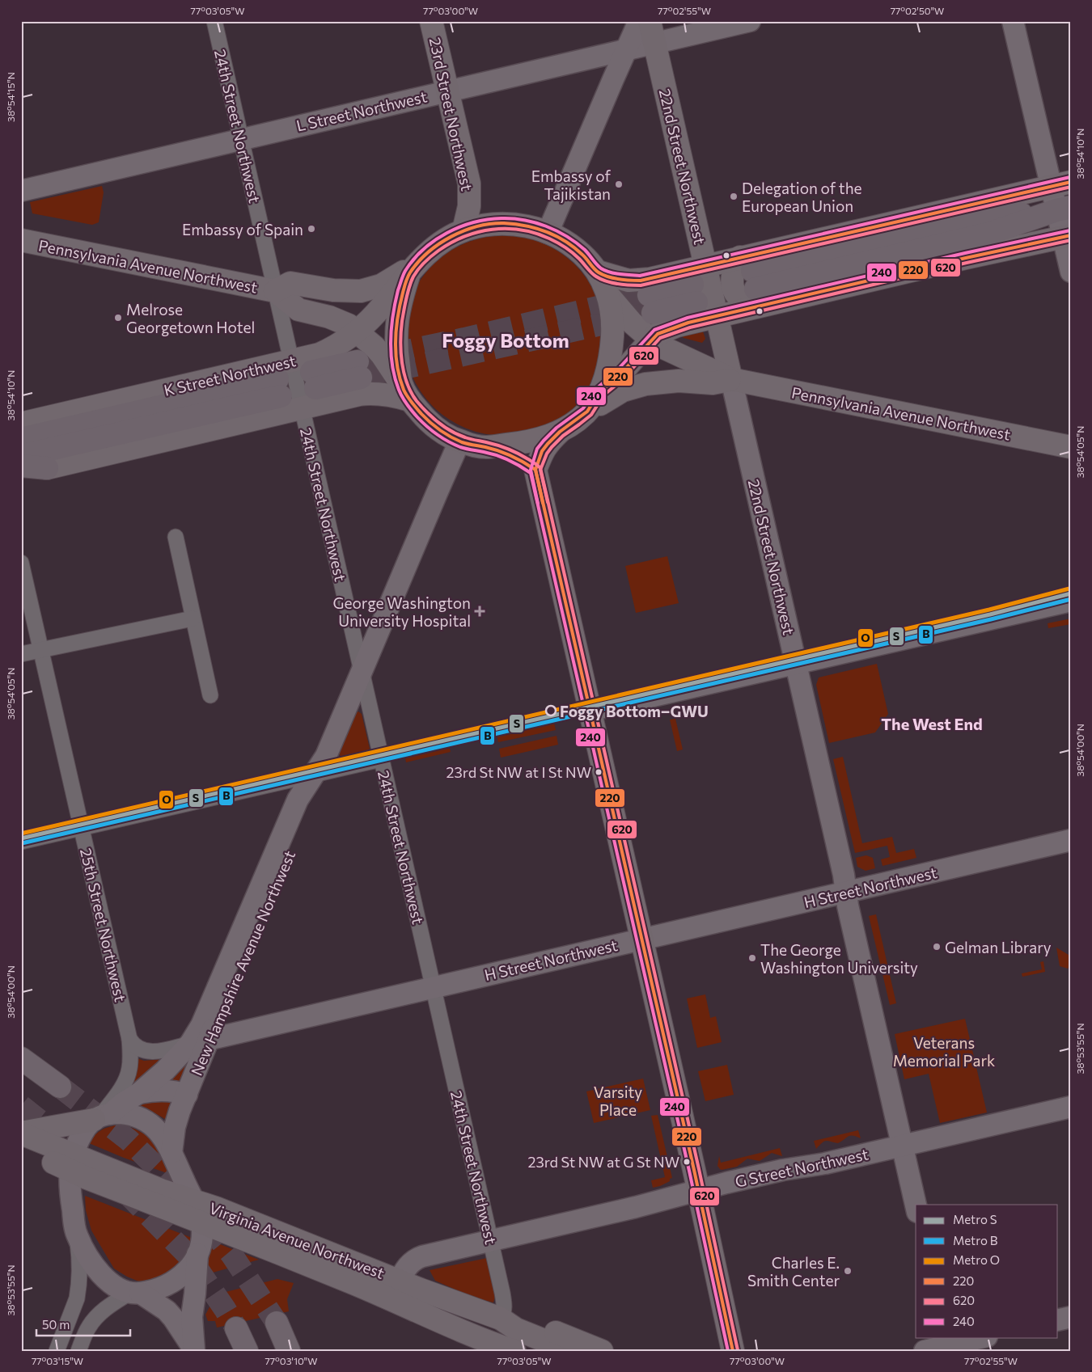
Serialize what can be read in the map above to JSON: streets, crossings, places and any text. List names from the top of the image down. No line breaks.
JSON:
{"streets":{"highway":["K Street Northwest"],"main road":["23rd Street Northwest","22nd Street Northwest","Pennsylvania Avenue Northwest","Virginia Avenue Northwest"],"street":["L Street Northwest","24th Street Northwest","H Street Northwest","25th Street Northwest","New Hampshire Avenue Northwest","G Street Northwest"]},"crossings":[["L Street Northwest","23rd Street Northwest"],["L Street Northwest","24th Street Northwest"],["L Street Northwest","22nd Street Northwest"],["24th Street Northwest","Pennsylvania Avenue Northwest"],["24th Street Northwest","K Street Northwest"],["24th Street Northwest","H Street Northwest"],["24th Street Northwest","New Hampshire Avenue Northwest"],["24th Street Northwest","G Street Northwest"],["24th Street Northwest","Virginia Avenue Northwest"],["22nd Street Northwest","Pennsylvania Avenue Northwest"],["22nd Street Northwest","H Street Northwest"],["22nd Street Northwest","G Street Northwest"],["Pennsylvania Avenue Northwest","K Street Northwest"],["Pennsylvania Avenue Northwest","New Hampshire Avenue Northwest"],["H Street Northwest","25th Street Northwest"],["H Street Northwest","New Hampshire Avenue Northwest"],["25th Street Northwest","New Hampshire Avenue Northwest"],["New Hampshire Avenue Northwest","Virginia Avenue Northwest"],["G Street Northwest","Virginia Avenue Northwest"]],"districts":["Foggy Bottom","The West End"],"parks":["Veterans Memorial Park","Varsity Place"],"places":{"other":["Embassy of Tajikistan","Delegation of the European Union","Embassy of Spain","Melrose Georgetown Hotel","Foggy Bottom–GWU","23rd St NW at I St NW","Gelman Library","The George Washington University","23rd St NW at G St NW","Charles E. Smith Center"],"health":["George Washington University Hospital"]},"lines":["transit line 240","transit line 220","transit line 620","metro line O","metro line S","metro line B"],"legend":["Metro S","Metro B","Metro O","220","620","240"],"scale_bar":"50 m","coordinates":["77°03'05\"W","77°03'00\"W","77°02'55\"W","77°02'50\"W","38°54'15\"N","38°54'10\"N","38°54'05\"N","38°54'00\"N","38°53'55\"N","77°03'15\"W","77°03'10\"W"]}
